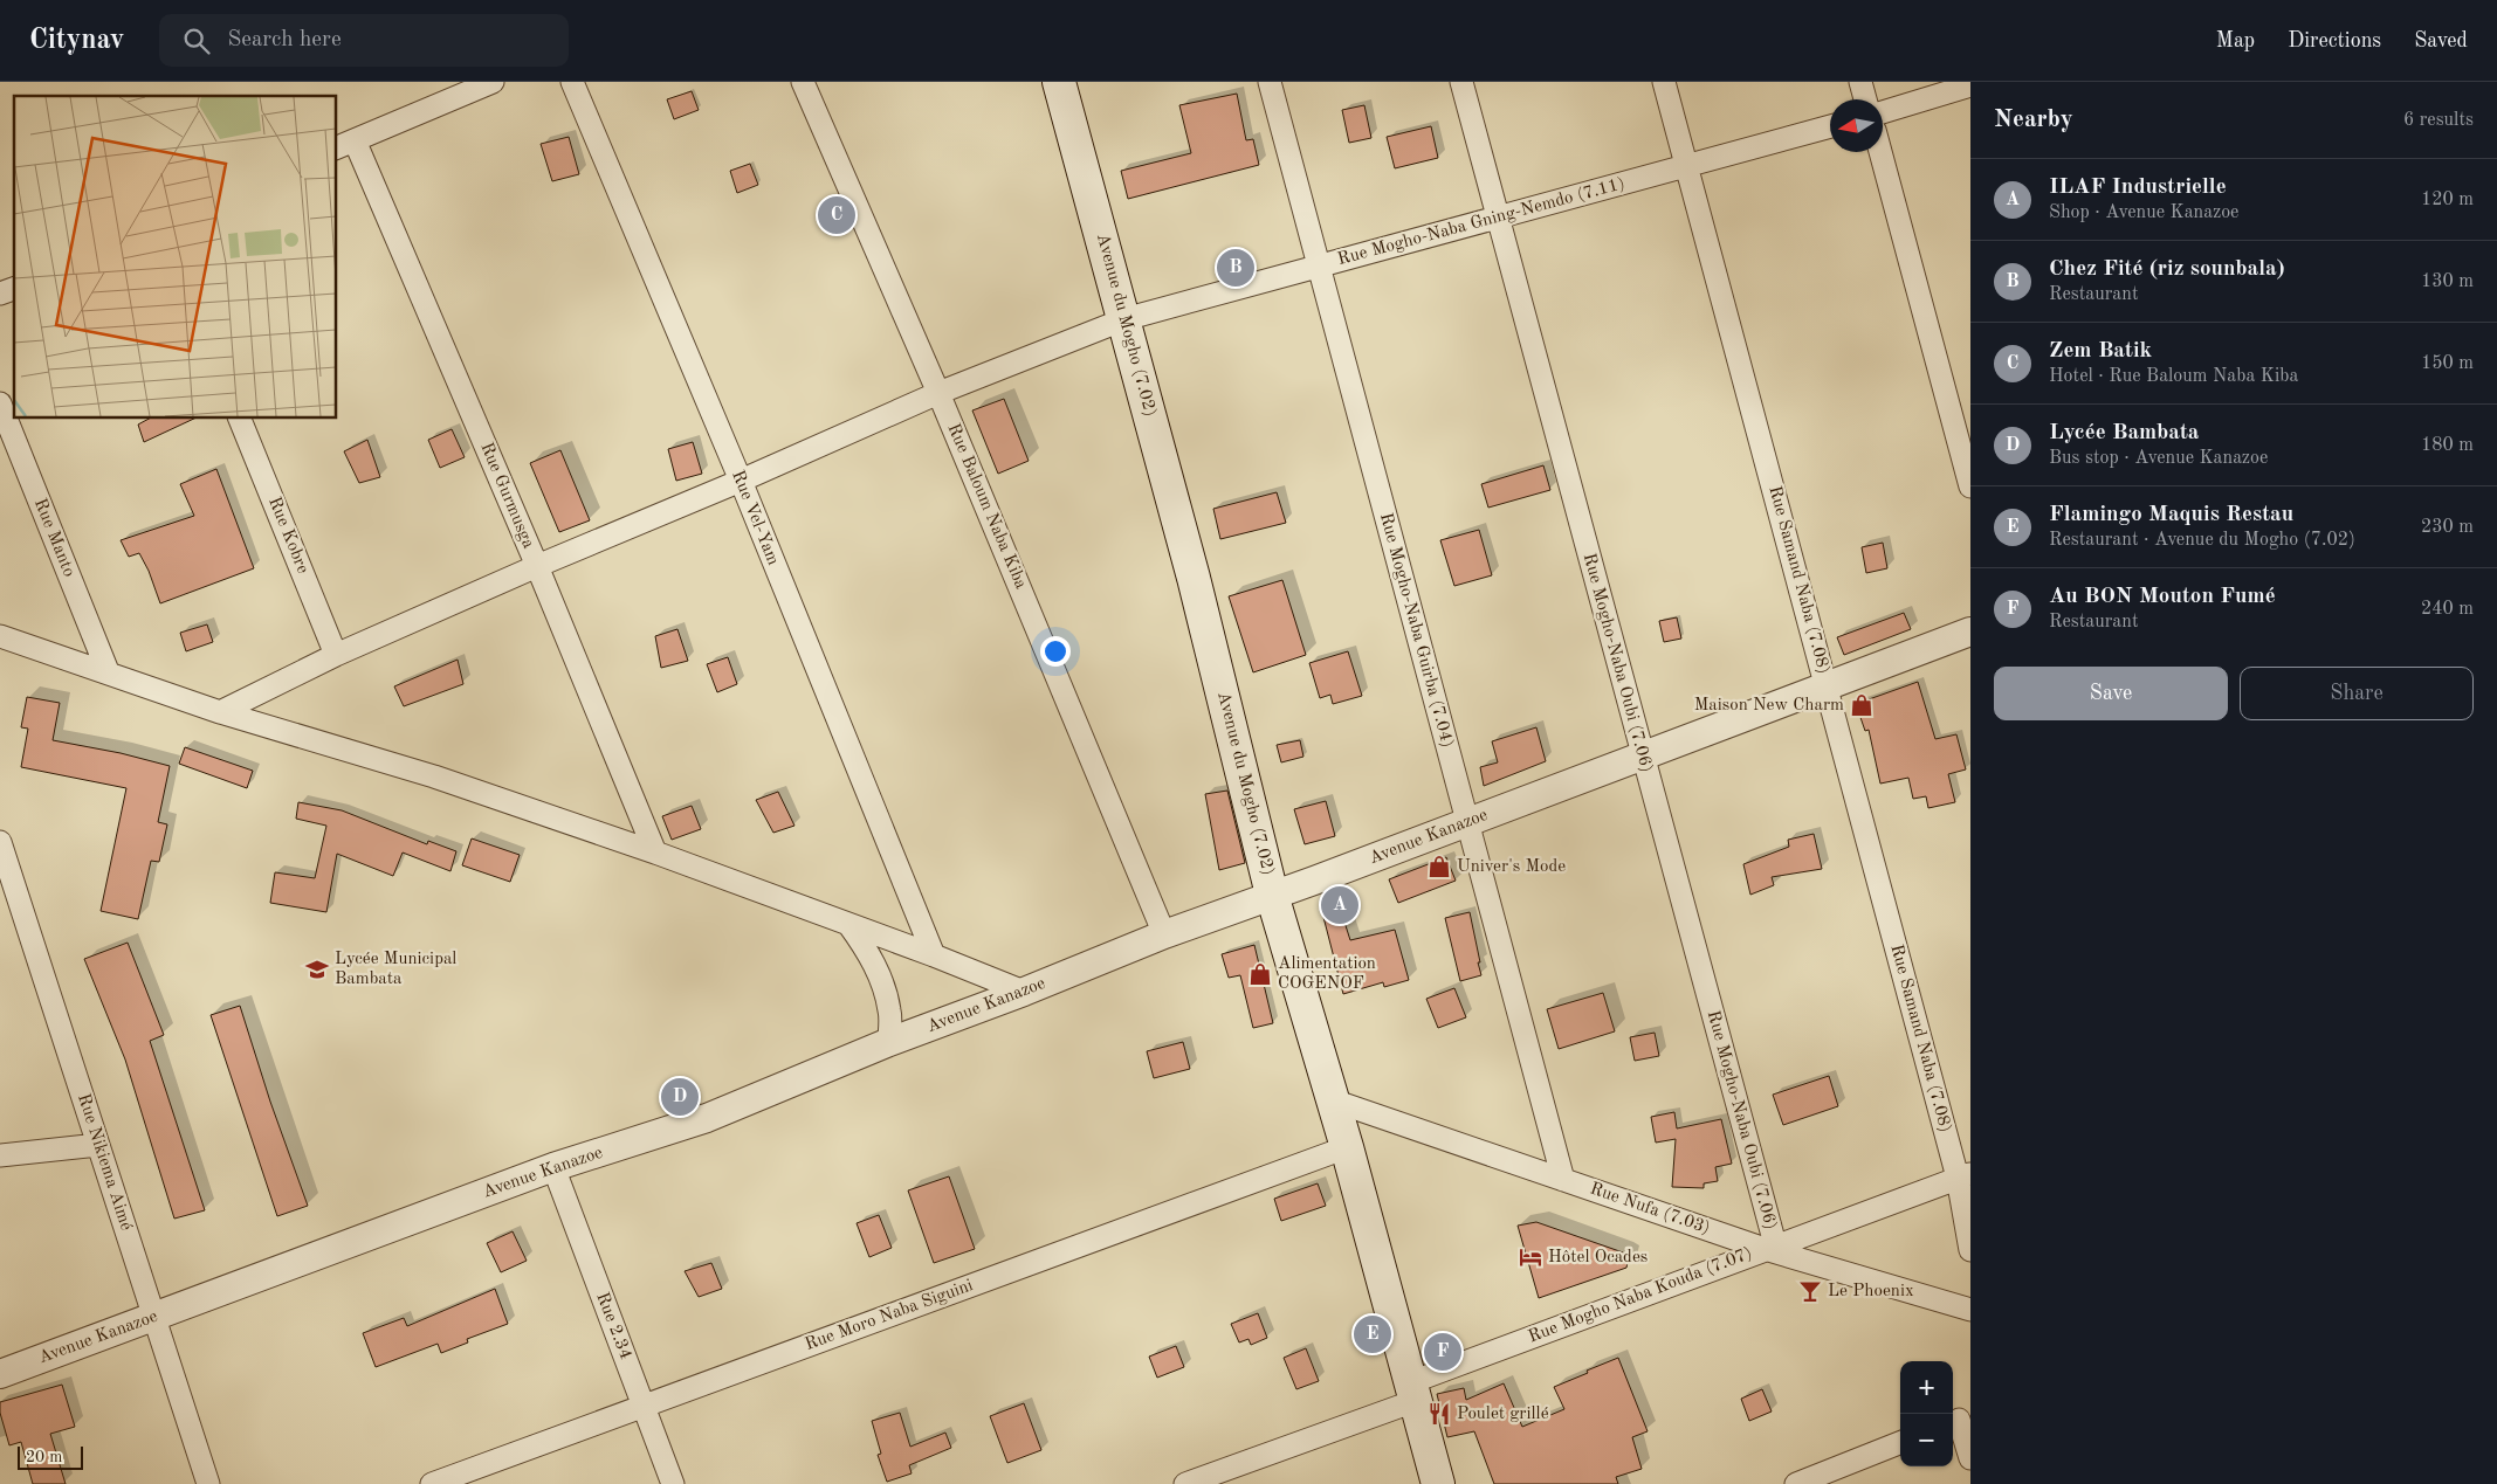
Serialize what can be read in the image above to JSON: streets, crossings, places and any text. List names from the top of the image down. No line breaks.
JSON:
{"streets":{"main road":["Avenue du Mogho (7.02)"],"street":["Rue Mogho-Naba Gning-Nemdo (7.11)","Rue Gurmusga","Rue Baloum Naba Kiba","Rue Vel-Yam","Rue Kobre","Rue Manto","Rue Samand Naba (7.08)","Rue Mogho-Naba Guirba (7.04)","Rue Mogho-Naba Oubi (7.06)","Avenue Kanazoe","Rue Nikiema Aimé","Rue Nufa (7.03)","Rue Mogho Naba Kouda (7.07)","Rue Moro Naba Siguini","Rue 2.34"]},"crossings":[["Rue Mogho-Naba Gning-Nemdo (7.11)","Avenue du Mogho (7.02)"],["Rue Mogho-Naba Gning-Nemdo (7.11)","Rue Gurmusga"],["Rue Mogho-Naba Gning-Nemdo (7.11)","Rue Baloum Naba Kiba"],["Rue Mogho-Naba Gning-Nemdo (7.11)","Rue Vel-Yam"],["Rue Mogho-Naba Gning-Nemdo (7.11)","Rue Kobre"],["Rue Mogho-Naba Gning-Nemdo (7.11)","Rue Samand Naba (7.08)"],["Rue Mogho-Naba Gning-Nemdo (7.11)","Rue Mogho-Naba Guirba (7.04)"],["Rue Mogho-Naba Gning-Nemdo (7.11)","Rue Mogho-Naba Oubi (7.06)"],["Avenue du Mogho (7.02)","Avenue Kanazoe"],["Avenue du Mogho (7.02)","Rue Nufa (7.03)"],["Avenue du Mogho (7.02)","Rue Mogho Naba Kouda (7.07)"],["Avenue du Mogho (7.02)","Rue Moro Naba Siguini"],["Rue Baloum Naba Kiba","Avenue Kanazoe"],["Rue Samand Naba (7.08)","Avenue Kanazoe"],["Rue Samand Naba (7.08)","Rue Mogho Naba Kouda (7.07)"],["Rue Mogho-Naba Guirba (7.04)","Avenue Kanazoe"],["Rue Mogho-Naba Guirba (7.04)","Rue Nufa (7.03)"],["Rue Mogho-Naba Oubi (7.06)","Avenue Kanazoe"],["Rue Mogho-Naba Oubi (7.06)","Rue Nufa (7.03)"],["Rue Mogho-Naba Oubi (7.06)","Rue Mogho Naba Kouda (7.07)"],["Avenue Kanazoe","Rue Nikiema Aimé"],["Avenue Kanazoe","Rue 2.34"],["Rue Nufa (7.03)","Rue Mogho Naba Kouda (7.07)"],["Rue Moro Naba Siguini","Rue 2.34"]],"places":{"shop":["Maison New Charm","Univer's Mode","Alimentation COGENOF"],"school or university":["Lycée Municipal Bambata"],"hotel":["Hôtel Ocades"],"bar":["Le Phoenix"],"restaurant":["Poulet grillé"]},"scale_bar":"20 m","north":"left","page":{"header":"Citynav","search":"Search here","nav":["Map","Directions","Saved"],"heading":["Nearby","6 results"],"list":[{"mark":"A","name":"ILAF Industrielle","note":"Shop · Avenue Kanazoe","value":"120 m"},{"mark":"B","name":"Chez Fité (riz sounbala)","note":"Restaurant","value":"130 m"},{"mark":"C","name":"Zem Batik","note":"Hotel · Rue Baloum Naba Kiba","value":"150 m"},{"mark":"D","name":"Lycée Bambata","note":"Bus stop · Avenue Kanazoe","value":"180 m"},{"mark":"E","name":"Flamingo Maquis Restau","note":"Restaurant · Avenue du Mogho (7.02)","value":"230 m"},{"mark":"F","name":"Au BON Mouton Fumé","note":"Restaurant","value":"240 m"}],"pins":["C","B","A","D","E","F"],"buttons":["Save","Share"],"map_buttons":["+","−"],"scale":"20 m"}}
